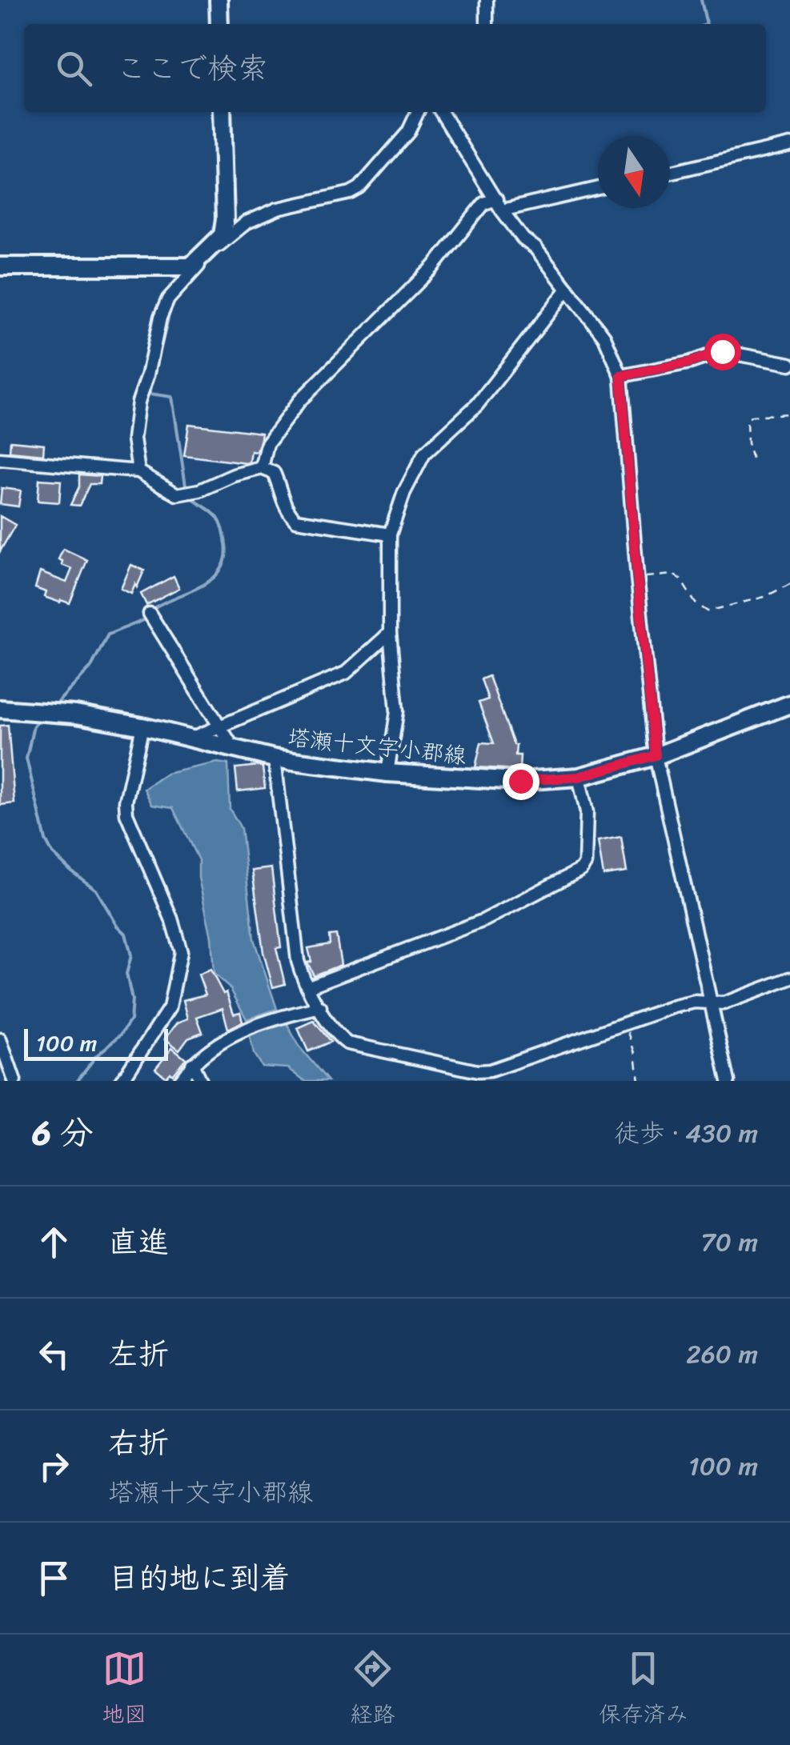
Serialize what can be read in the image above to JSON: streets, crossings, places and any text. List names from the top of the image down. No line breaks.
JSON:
{"streets":{"main road":["塔瀬十文字小郡線"]},"scale_bar":"100 m","north":"bottom","page":{"search":"ここで検索","scale":"100 m","heading":["6 分","徒歩 · 430 m"],"list":[["直進","70 m"],["左折","260 m"],["右折","塔瀬十文字小郡線","100 m"],"目的地に到着"],"nav":["地図","経路","保存済み"]}}
